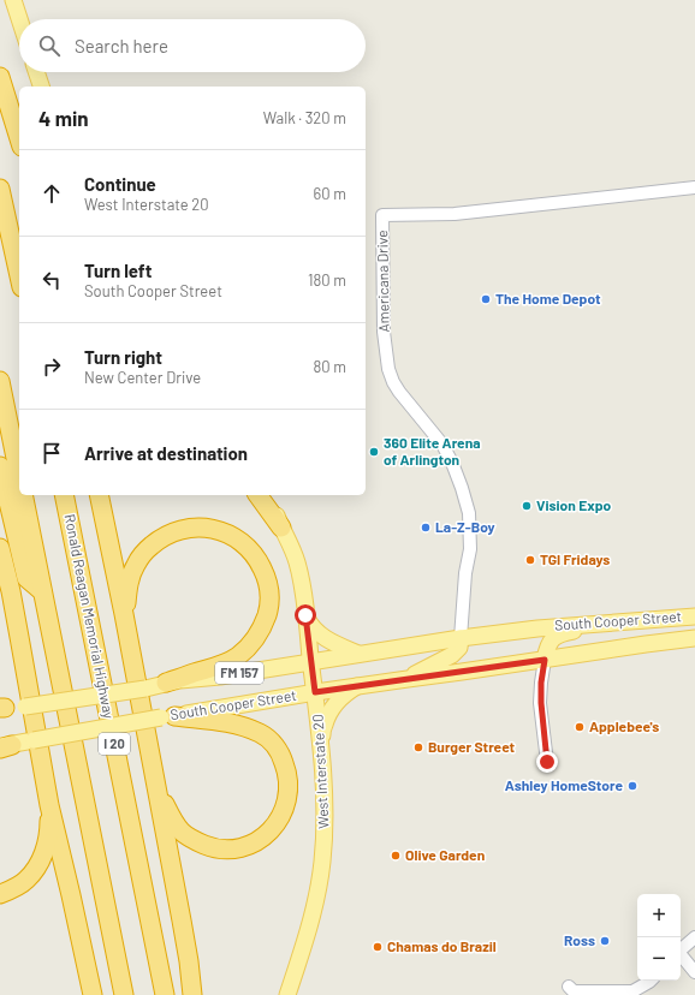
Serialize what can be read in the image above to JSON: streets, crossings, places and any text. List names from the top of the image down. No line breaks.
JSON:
{"streets":{"highway":["Ronald Reagan Memorial Highway","I 20"],"main road":["South Cooper Street","FM 157","West Interstate 20"],"street":["Americana Drive"]},"crossings":[["Americana Drive","South Cooper Street"],["South Cooper Street","West Interstate 20"]],"places":["The Home Depot","360 Elite Arena of Arlington","Vision Expo","La-Z-Boy","TGI Fridays","Applebee's","Burger Street","Ashley HomeStore","Olive Garden","Ross","Chamas do Brazil"],"page":{"search":"Search here","heading":["4 min","Walk · 320 m"],"list":[["Continue","West Interstate 20","60 m"],["Turn left","South Cooper Street","180 m"],["Turn right","New Center Drive","80 m"],"Arrive at destination"],"map_buttons":["+","−"]}}
